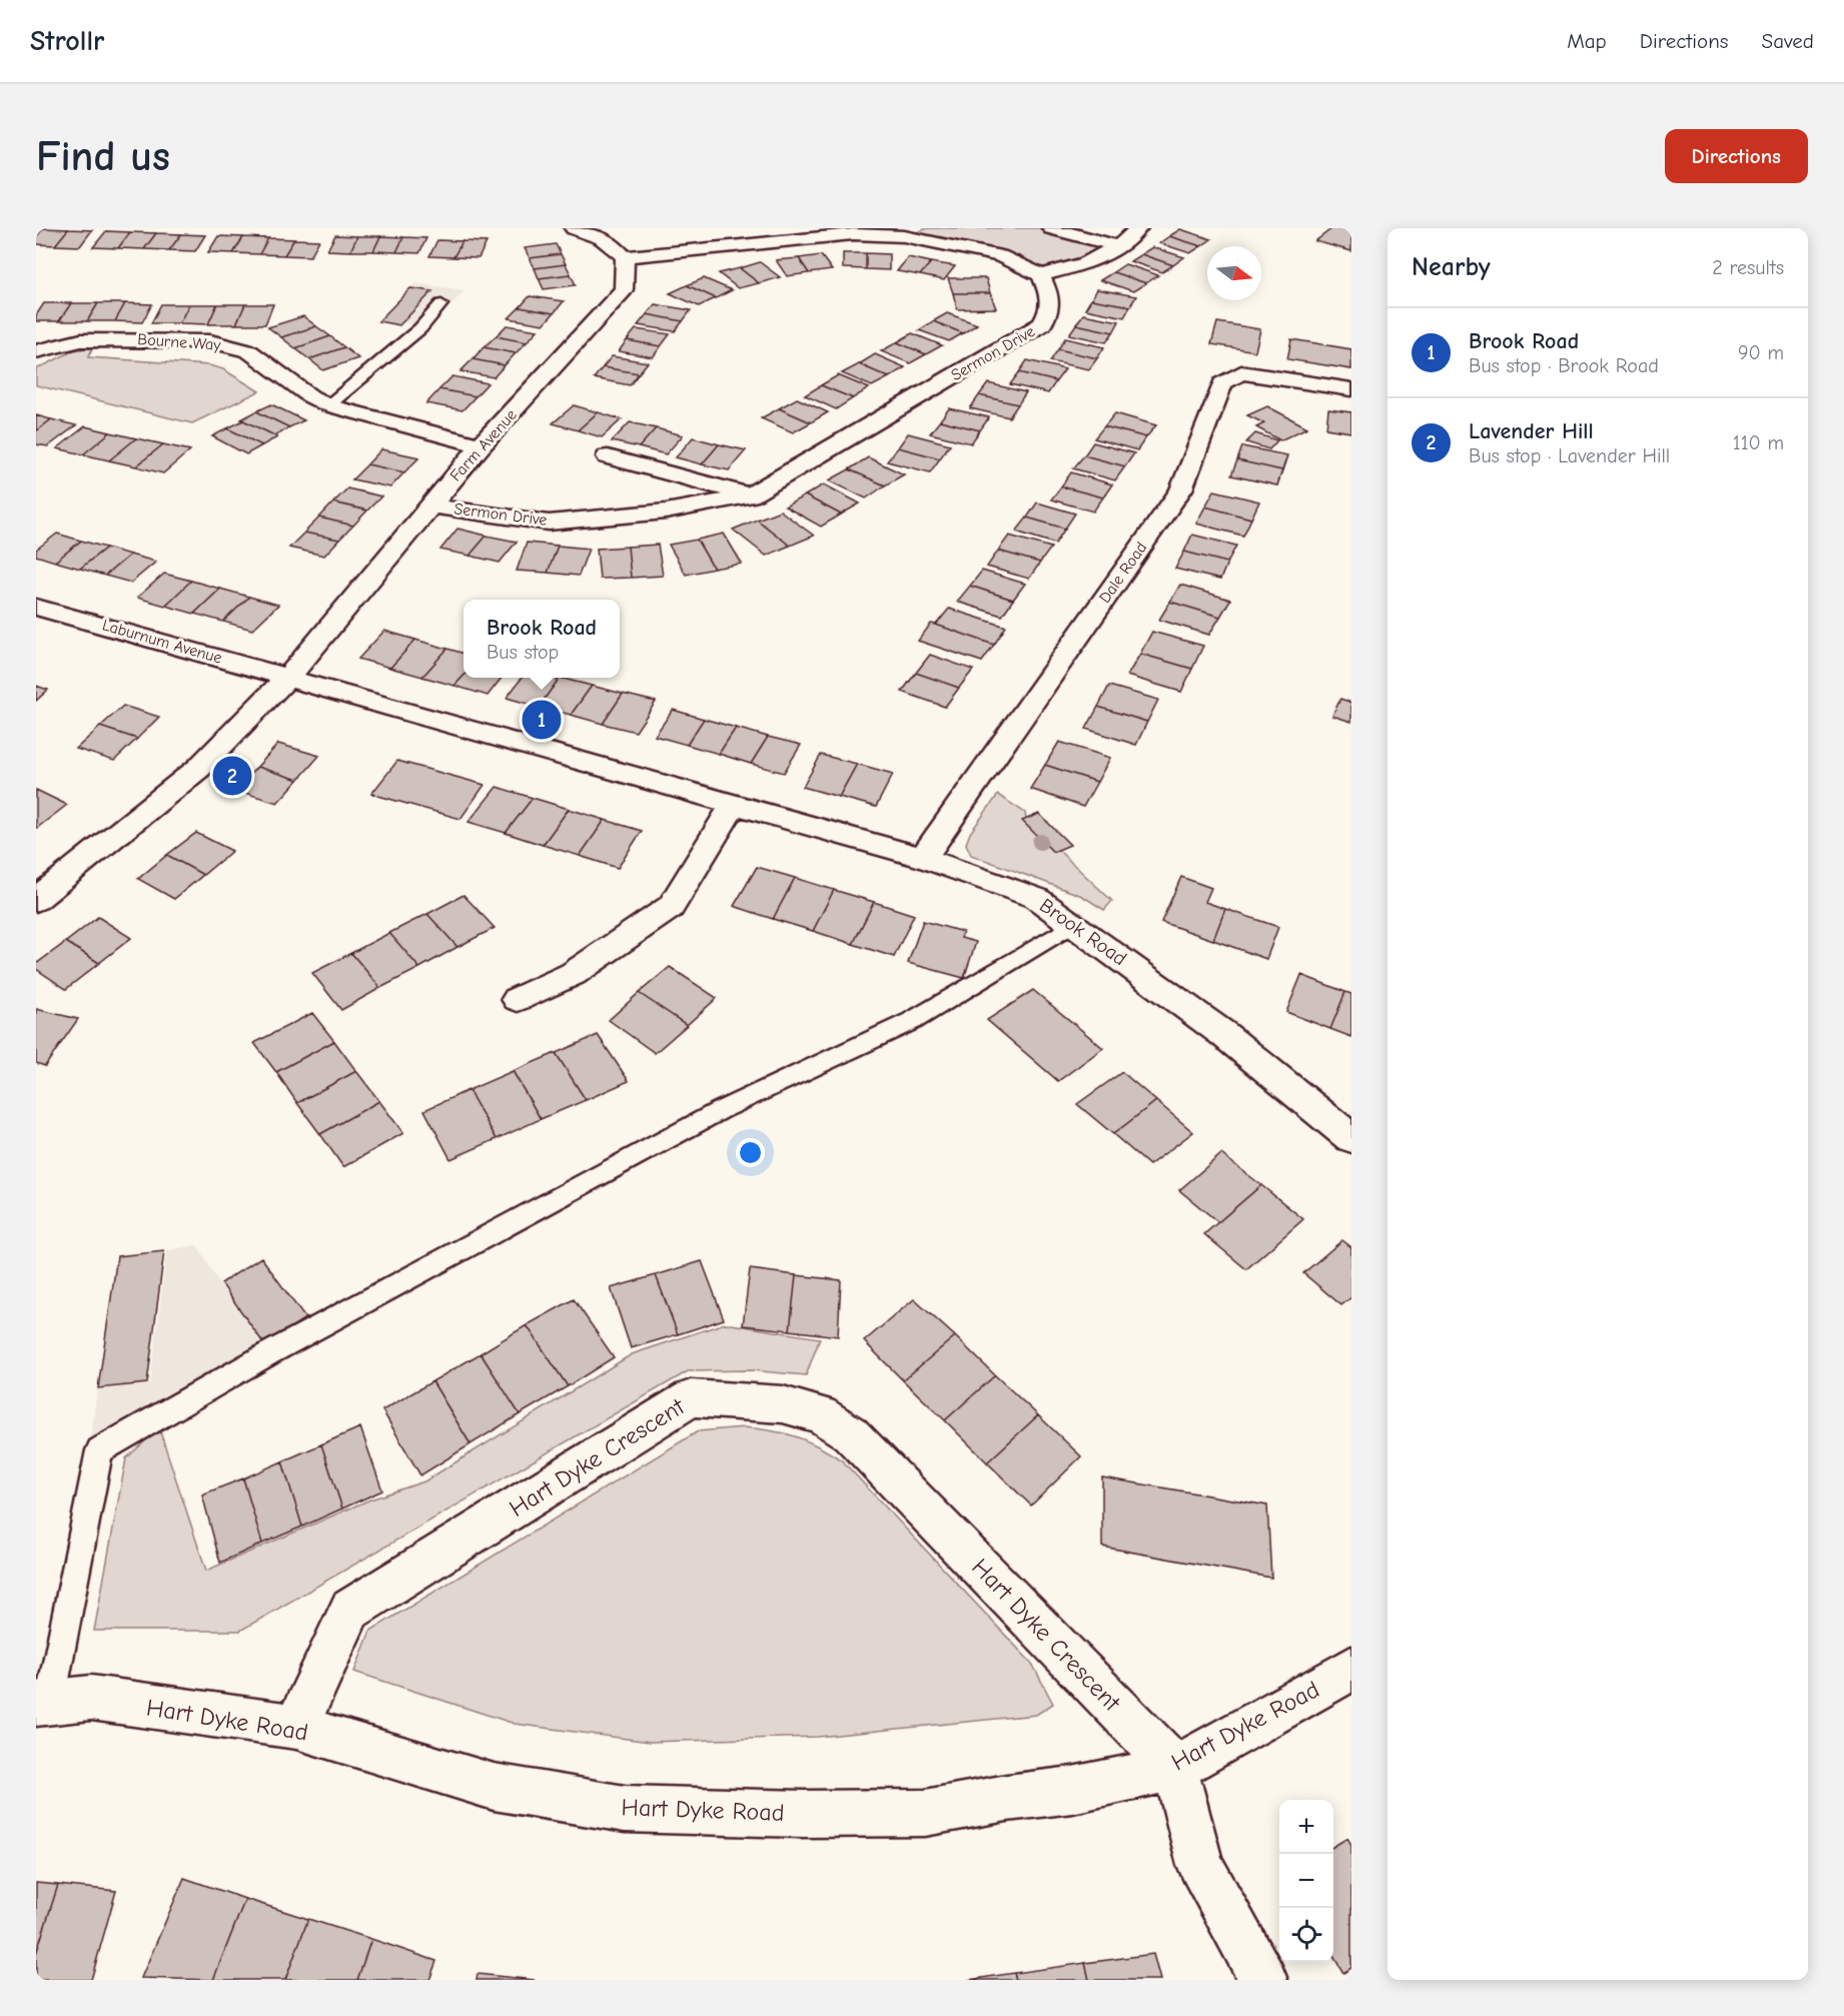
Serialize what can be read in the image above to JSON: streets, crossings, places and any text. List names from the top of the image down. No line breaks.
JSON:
{"streets":{"street":["Bourne Way","Sermon Drive","Farm Avenue","Dale Road","Laburnum Avenue","Brook Road","Hart Dyke Crescent","Hart Dyke Road"]},"crossings":[["Bourne Way","Farm Avenue"],["Sermon Drive","Farm Avenue"],["Farm Avenue","Laburnum Avenue"],["Farm Avenue","Brook Road"],["Dale Road","Brook Road"],["Laburnum Avenue","Brook Road"],["Hart Dyke Crescent","Hart Dyke Road"]],"north":"right","page":{"header":"Strollr","nav":["Map","Directions","Saved"],"buttons":"Directions","title":"Find us","heading":["Nearby","2 results"],"list":[{"mark":"1","name":"Brook Road","note":"Bus stop · Brook Road","value":"90 m"},{"mark":"2","name":"Lavender Hill","note":"Bus stop · Lavender Hill","value":"110 m"}],"popup":["Brook Road","Bus stop"],"pins":["1","2"],"map_buttons":["+","−"]}}
